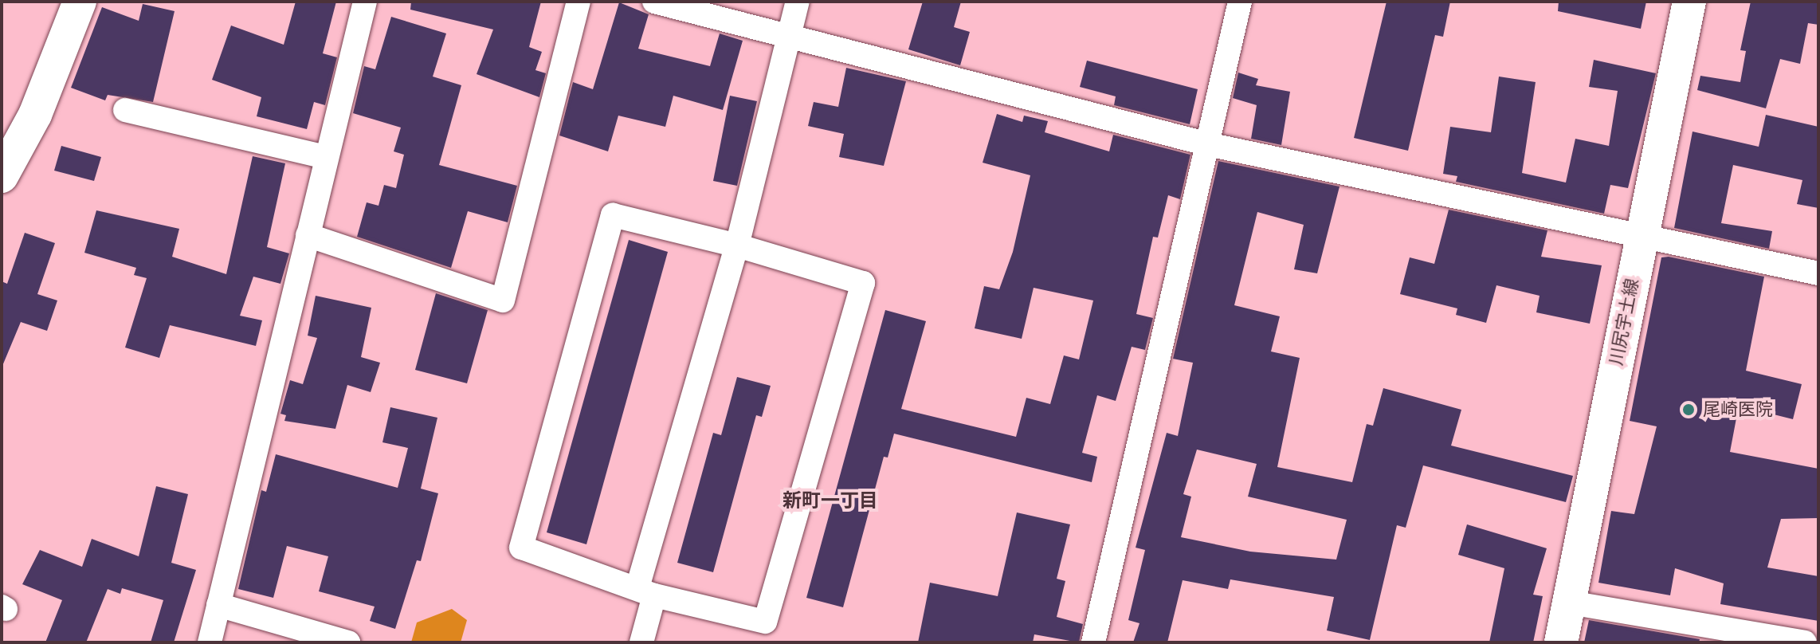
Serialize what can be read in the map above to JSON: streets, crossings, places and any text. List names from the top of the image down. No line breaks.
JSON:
{"streets":{"main road":["川尻宇土線"]},"districts":["新町一丁目"],"places":["尾崎医院"]}
